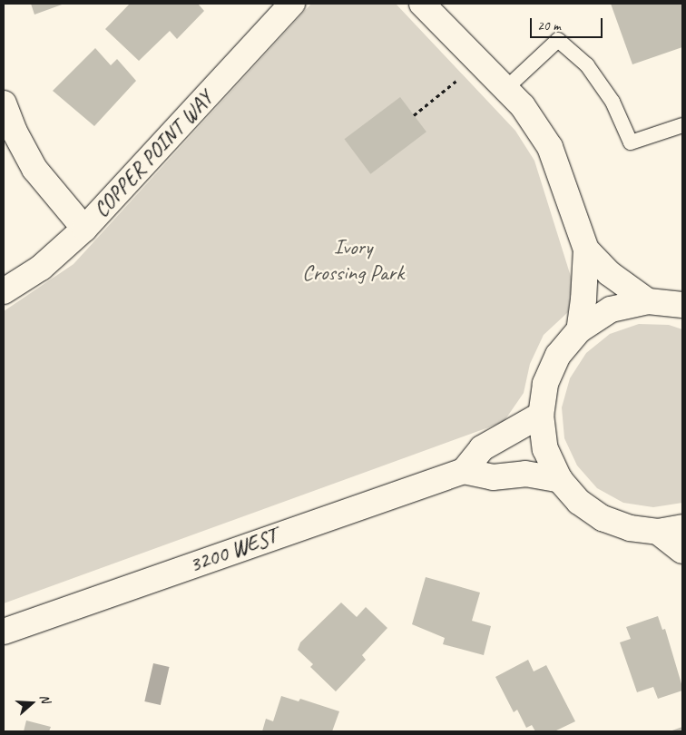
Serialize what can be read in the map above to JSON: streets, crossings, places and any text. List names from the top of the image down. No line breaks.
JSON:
{"streets":{"street":["COPPER POINT WAY","3200 WEST"]},"parks":["Ivory Crossing Park"],"scale_bar":"20 m","north":"right"}
